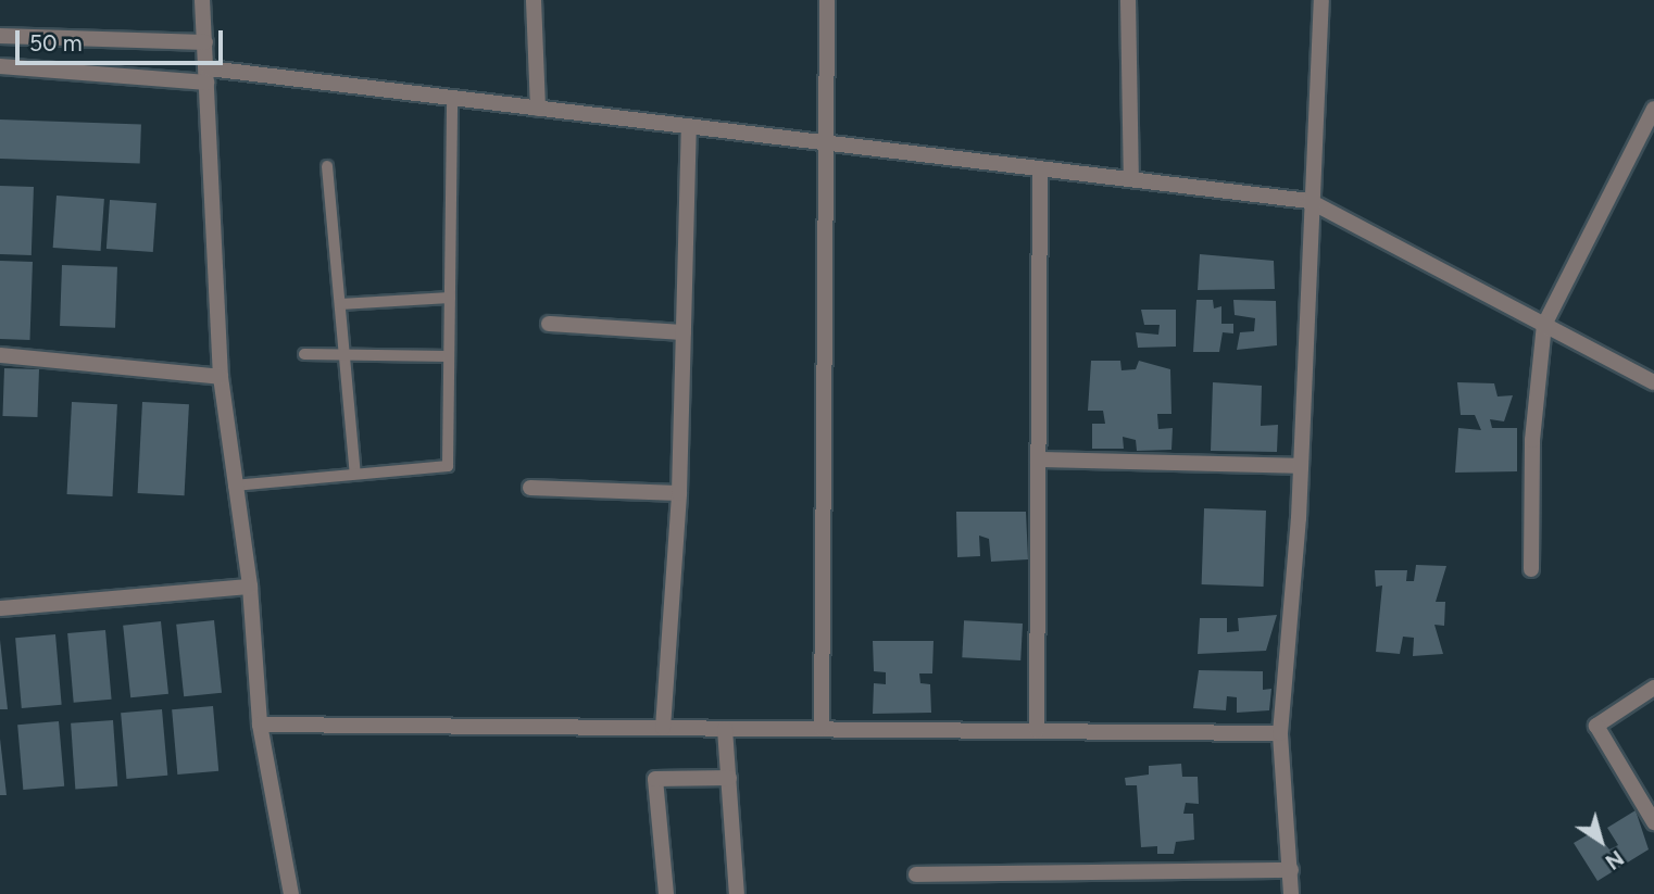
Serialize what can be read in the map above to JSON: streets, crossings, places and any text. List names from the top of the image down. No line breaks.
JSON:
{"scale_bar":"50 m","north":"bottom right"}
